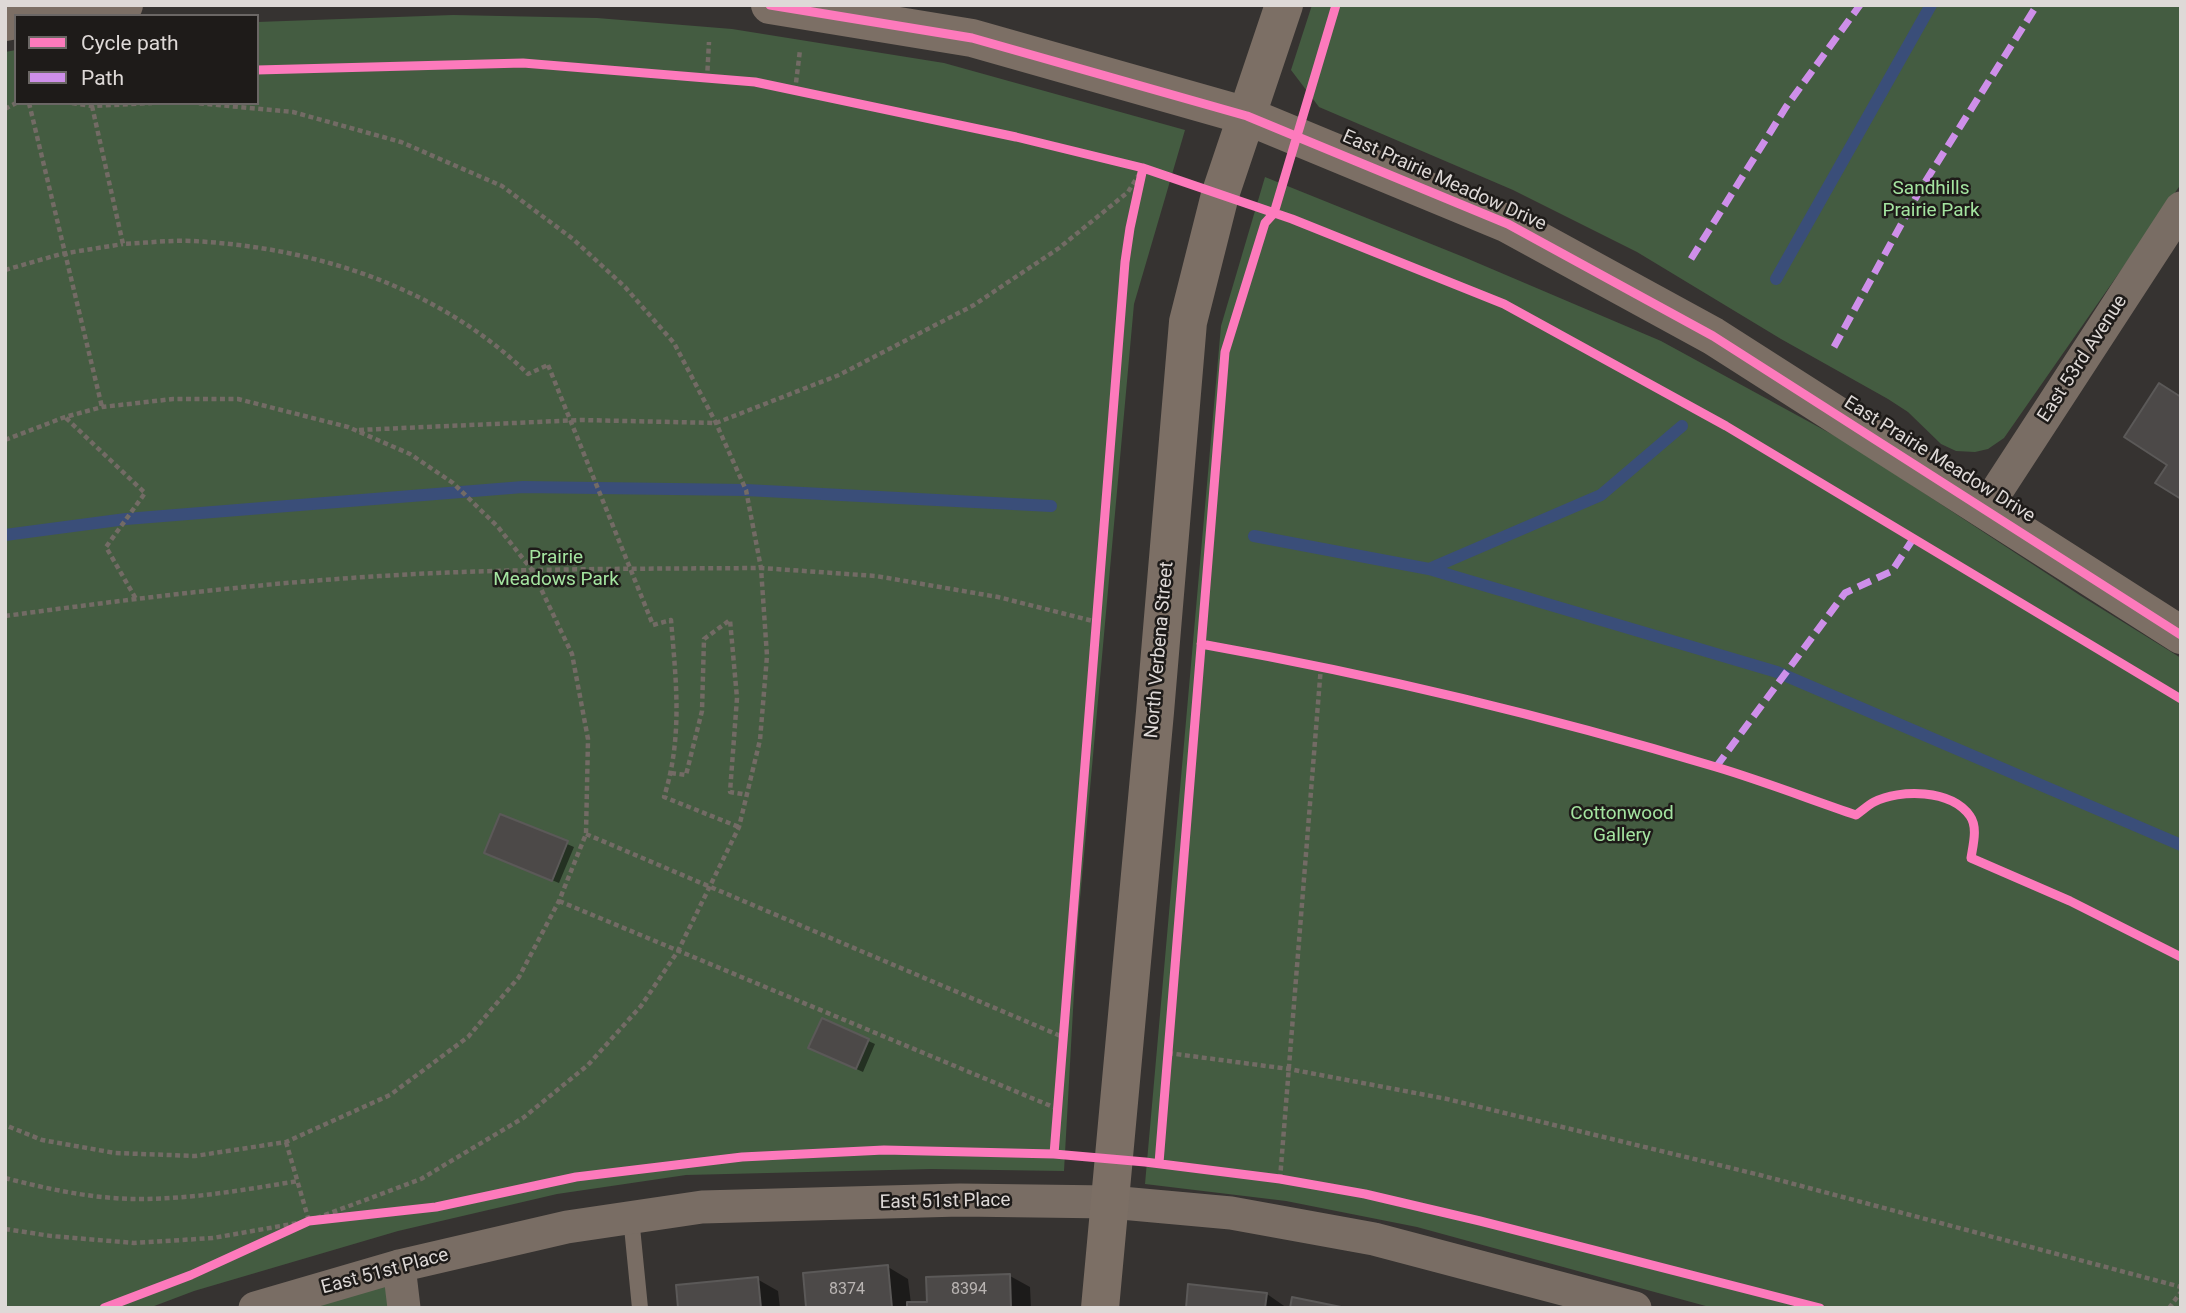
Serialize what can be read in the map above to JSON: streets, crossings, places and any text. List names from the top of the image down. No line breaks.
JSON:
{"streets":{"street":["East Prairie Meadow Drive","East 53rd Avenue","North Verbena Street","East 51st Place"]},"crossings":[["East Prairie Meadow Drive","East 53rd Avenue"],["East Prairie Meadow Drive","North Verbena Street"],["North Verbena Street","East 51st Place"]],"parks":["Sandhills Prairie Park","Prairie Meadows Park","Cottonwood Gallery"],"house_numbers":["8374","8394"],"legend":["Cycle path","Path"]}
